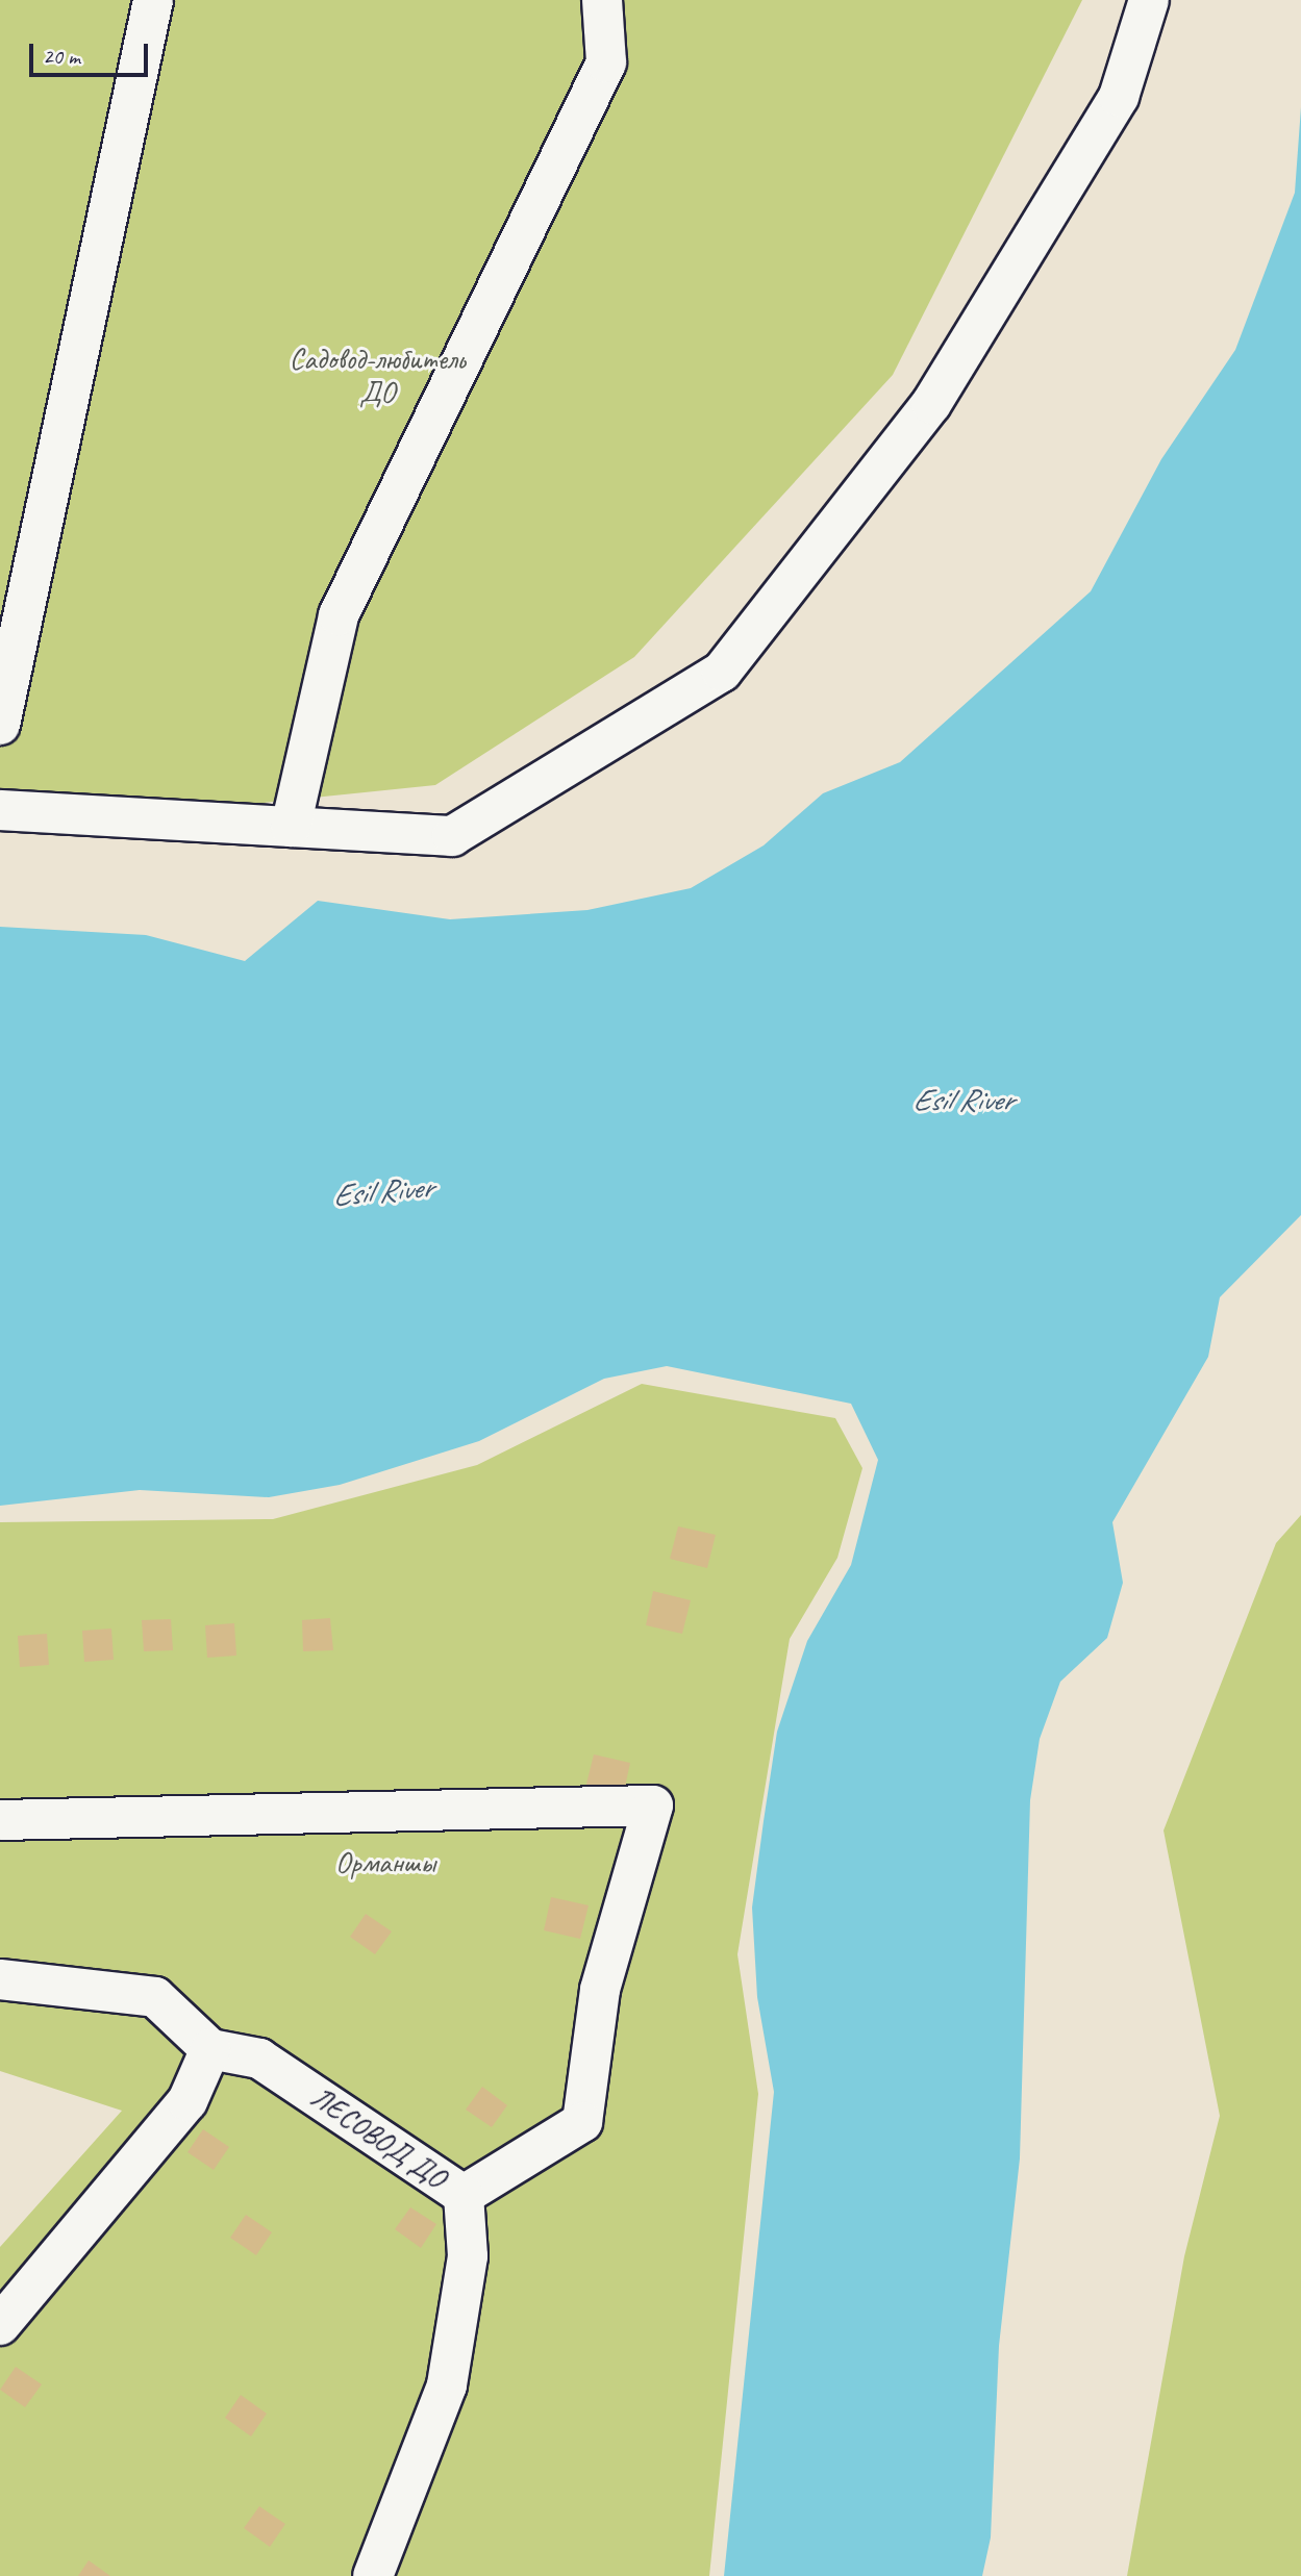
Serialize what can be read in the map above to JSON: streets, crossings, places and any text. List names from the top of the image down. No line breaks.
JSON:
{"streets":{"street":["ЛЕСОВОД ДО"]},"water":["Esil River"],"parks":["Садовод-любитель ДО","Орманшы"],"scale_bar":"20 m"}
